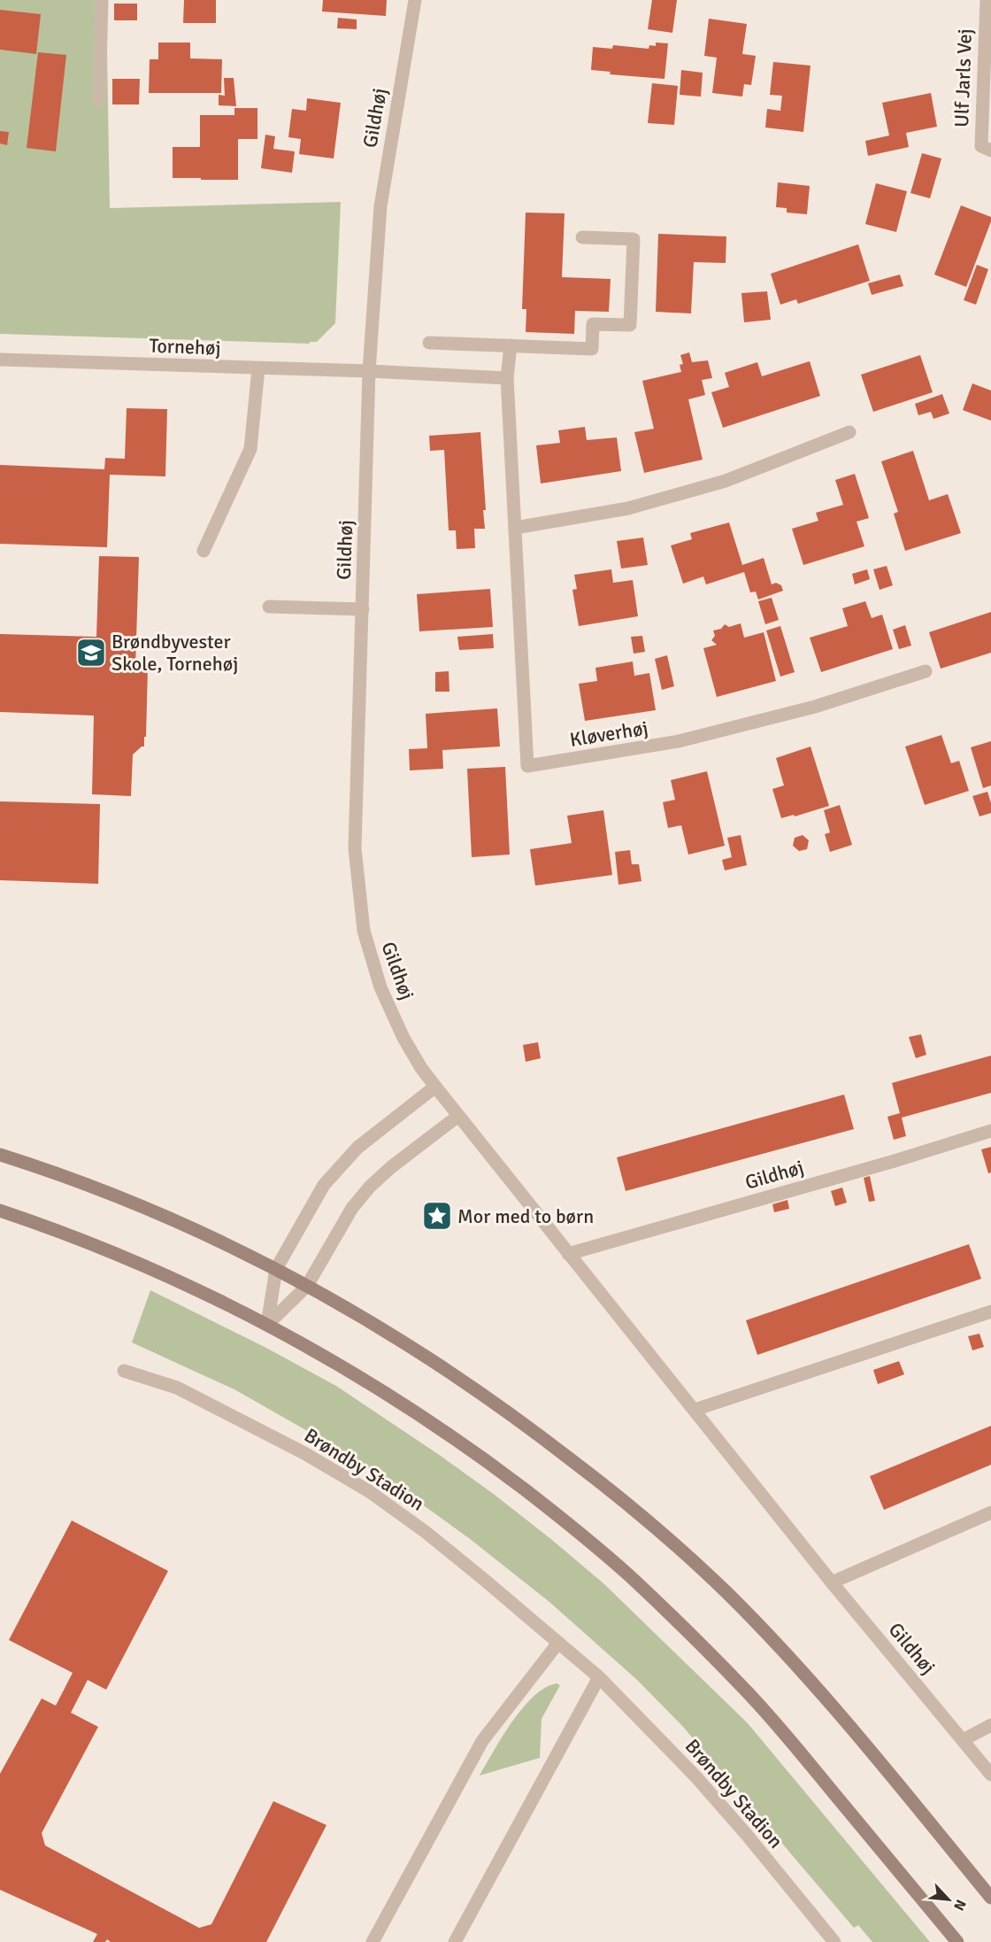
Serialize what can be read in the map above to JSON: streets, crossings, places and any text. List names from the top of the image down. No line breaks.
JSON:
{"streets":{"street":["Ulf Jarls Vej","Gildhøj","Tornehøj","Kløverhøj","Brøndby Stadion"]},"crossings":[["Gildhøj","Tornehøj"]],"places":{"school or university":["Brøndbyvester Skole, Tornehøj"],"place":["Mor med to børn"]},"north":"bottom right"}
